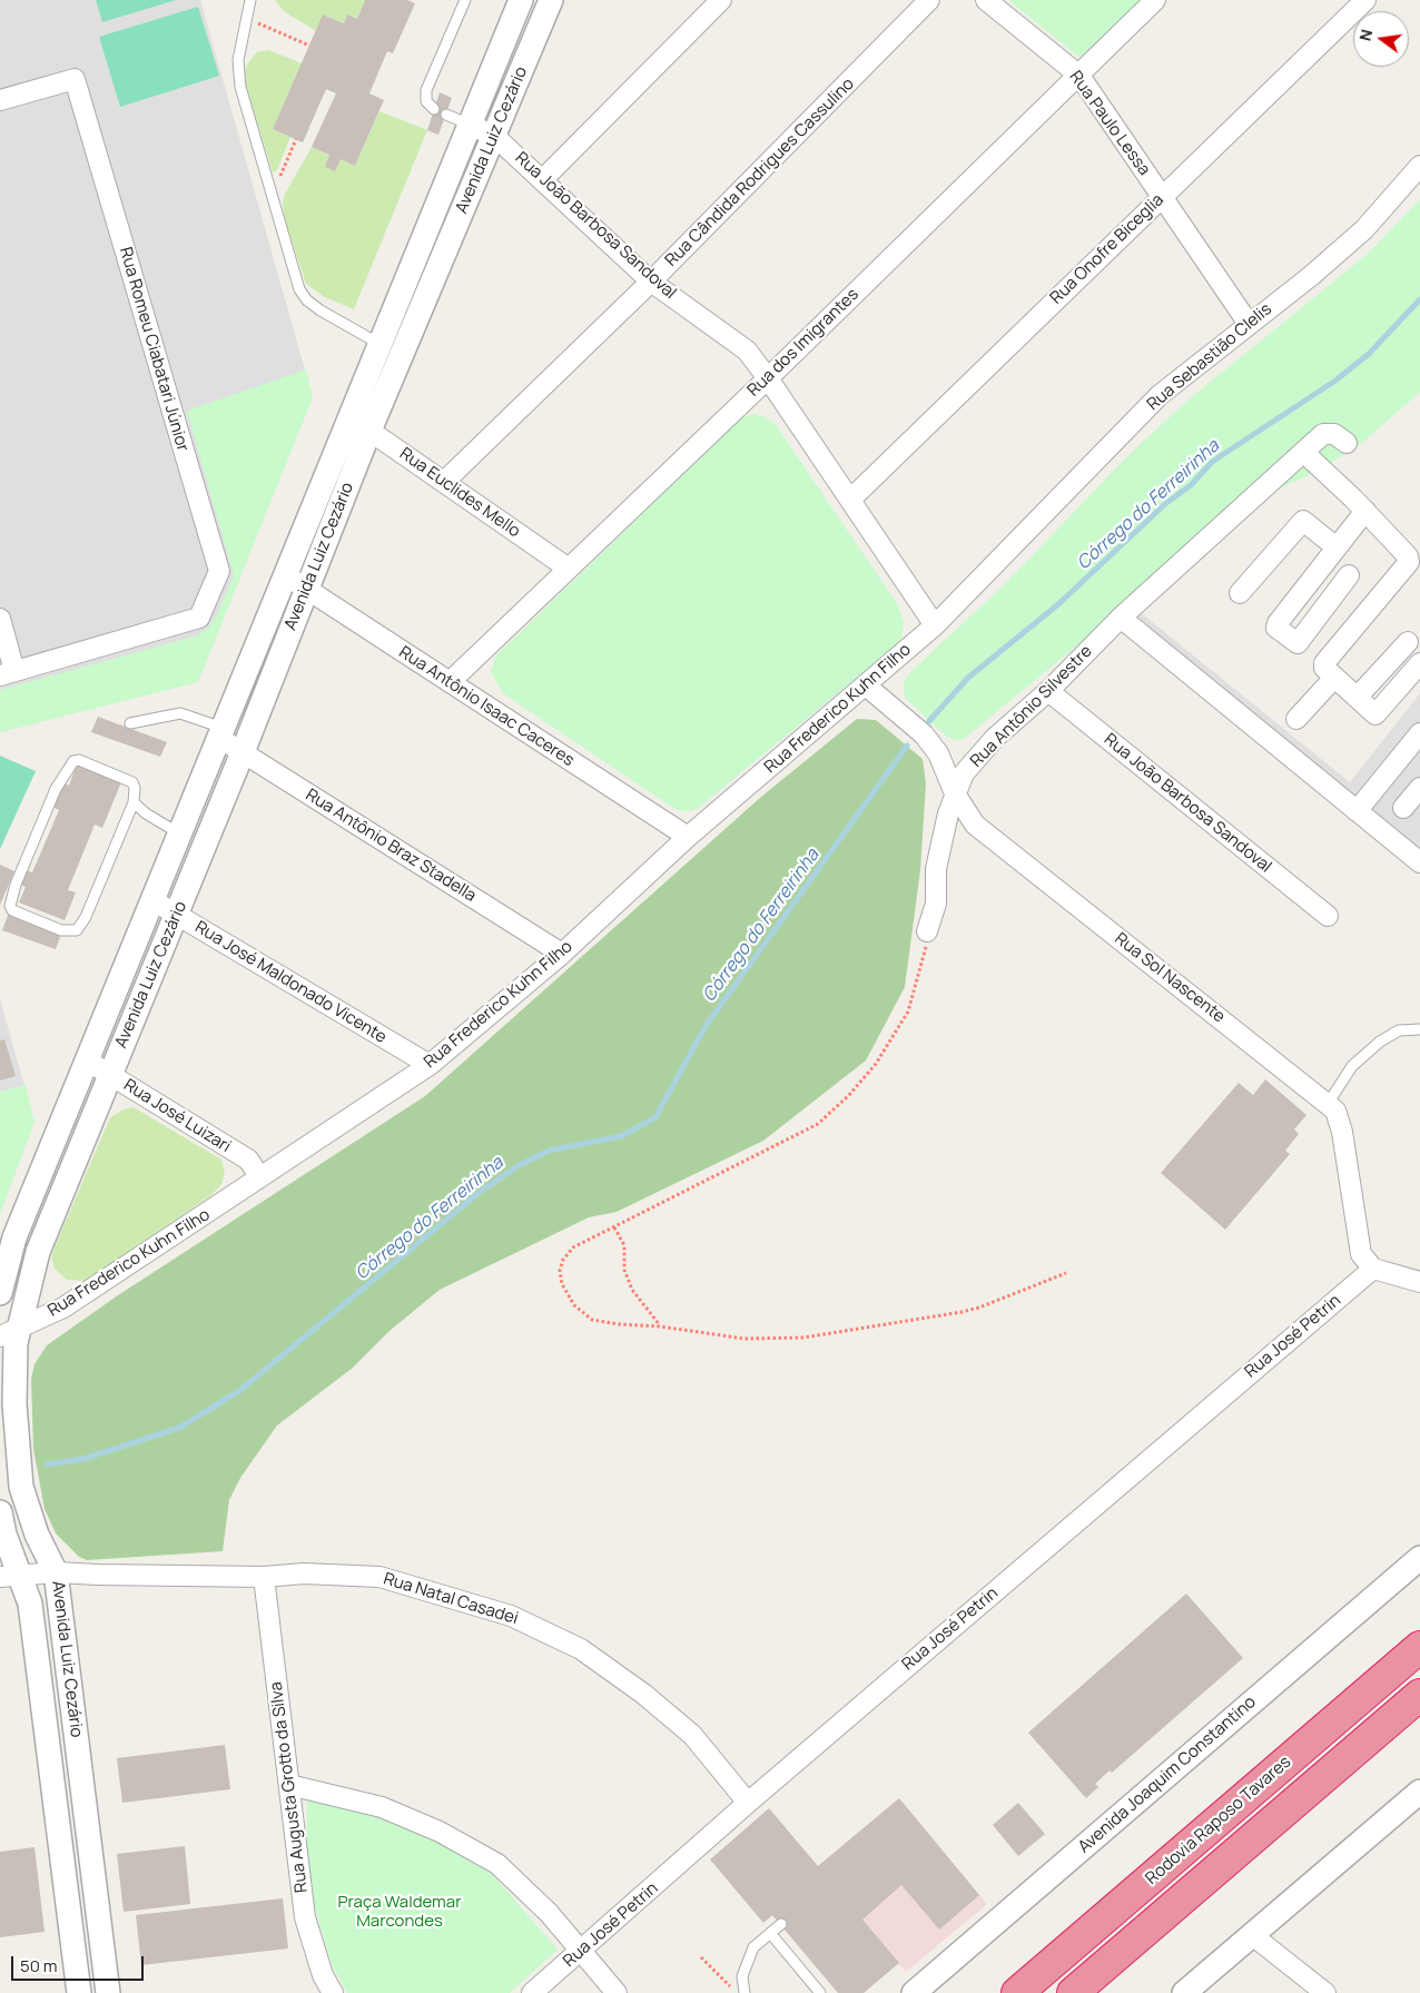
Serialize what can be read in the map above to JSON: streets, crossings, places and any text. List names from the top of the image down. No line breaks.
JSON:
{"streets":{"highway":["Rodovia Raposo Tavares"],"street":["Rua Paulo Lessa","Avenida Luiz Cezário","Rua Cândida Rodrigues Cassulino","Rua João Barbosa Sandoval","Rua Onofre Biceglia","Rua dos Imigrantes","Rua Romeu Ciabatari Júnior","Rua Sebastião Clelis","Rua Euclides Mello","Rua Antônio Isaac Caceres","Rua Antônio Silvestre","Rua Frederico Kuhn Filho","Rua Antônio Braz Stadella","Rua Sol Nascente","Rua José Maldonado Vicente","Rua José Luizari","Rua José Petrin","Rua Natal Casadei","Avenida Joaquim Constantino","Rua Augusta Grotto da Silva"]},"crossings":[["Rua Paulo Lessa","Rua Onofre Biceglia"],["Rua Paulo Lessa","Rua dos Imigrantes"],["Rua Paulo Lessa","Rua Sebastião Clelis"],["Avenida Luiz Cezário","Rua João Barbosa Sandoval"],["Avenida Luiz Cezário","Rua Euclides Mello"],["Avenida Luiz Cezário","Rua Antônio Isaac Caceres"],["Avenida Luiz Cezário","Rua Frederico Kuhn Filho"],["Avenida Luiz Cezário","Rua Antônio Braz Stadella"],["Avenida Luiz Cezário","Rua José Maldonado Vicente"],["Avenida Luiz Cezário","Rua José Luizari"],["Avenida Luiz Cezário","Rua Natal Casadei"],["Rua Cândida Rodrigues Cassulino","Rua João Barbosa Sandoval"],["Rua Cândida Rodrigues Cassulino","Rua Euclides Mello"],["Rua João Barbosa Sandoval","Rua Onofre Biceglia"],["Rua João Barbosa Sandoval","Rua dos Imigrantes"],["Rua João Barbosa Sandoval","Rua Sebastião Clelis"],["Rua João Barbosa Sandoval","Rua Antônio Silvestre"],["Rua João Barbosa Sandoval","Rua Frederico Kuhn Filho"],["Rua dos Imigrantes","Rua Euclides Mello"],["Rua dos Imigrantes","Rua Antônio Isaac Caceres"],["Rua Sebastião Clelis","Rua Frederico Kuhn Filho"],["Rua Antônio Isaac Caceres","Rua Frederico Kuhn Filho"],["Rua Antônio Silvestre","Rua Sol Nascente"],["Rua Frederico Kuhn Filho","Rua Antônio Braz Stadella"],["Rua Frederico Kuhn Filho","Rua Sol Nascente"],["Rua Frederico Kuhn Filho","Rua José Maldonado Vicente"],["Rua Frederico Kuhn Filho","Rua José Luizari"],["Rua Sol Nascente","Rua José Petrin"],["Rua José Petrin","Rua Natal Casadei"],["Rua Natal Casadei","Rua Augusta Grotto da Silva"]],"water":["Córrego do Ferreirinha"],"parks":["Praça Waldemar Marcondes"],"scale_bar":"50 m","north":"left"}
